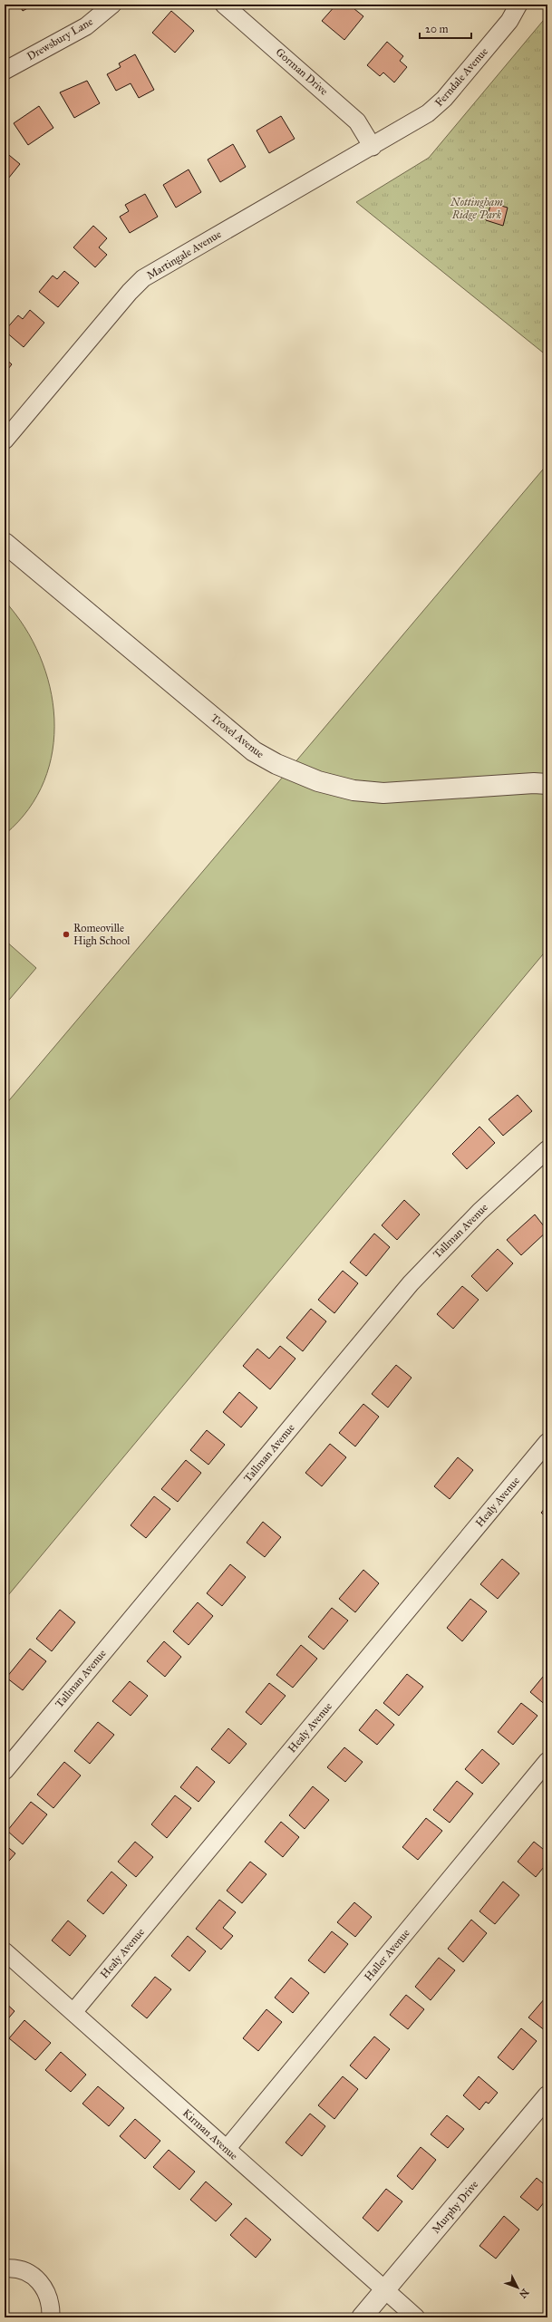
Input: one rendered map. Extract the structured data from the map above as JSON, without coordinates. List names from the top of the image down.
{
  "streets": {
    "street": [
      "Drewsbury Lane",
      "Gorman Drive",
      "Ferndale Avenue",
      "Martingale Avenue",
      "Troxel Avenue",
      "Tallman Avenue",
      "Healy Avenue",
      "Haller Avenue",
      "Kirman Avenue",
      "Murphy Drive"
    ]
  },
  "crossings": [
    ["Gorman Drive", "Ferndale Avenue"],
    ["Gorman Drive", "Martingale Avenue"],
    ["Ferndale Avenue", "Martingale Avenue"],
    ["Healy Avenue", "Kirman Avenue"],
    ["Haller Avenue", "Kirman Avenue"],
    ["Kirman Avenue", "Murphy Drive"]
  ],
  "parks": ["Nottingham Ridge Park"],
  "places": ["Romeoville High School"],
  "scale_bar": "20 m",
  "north": "bottom right"
}
